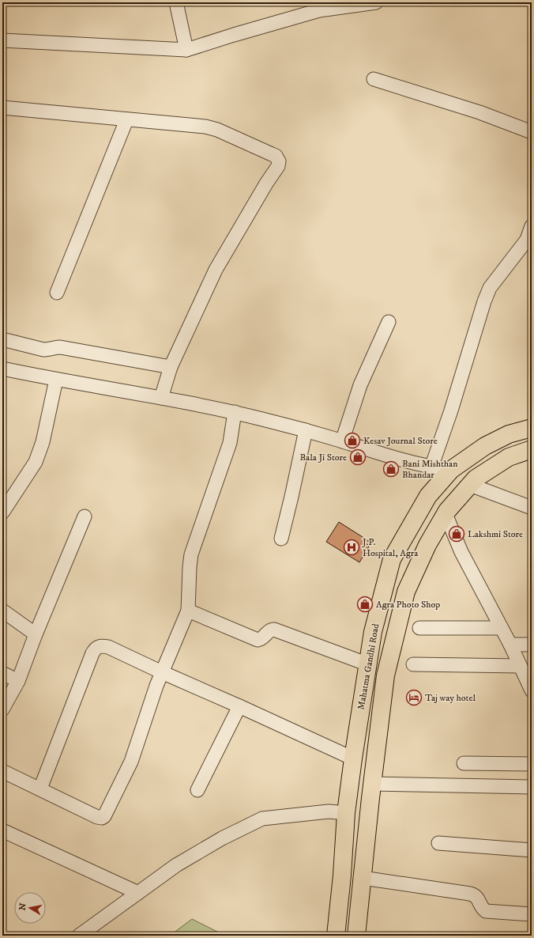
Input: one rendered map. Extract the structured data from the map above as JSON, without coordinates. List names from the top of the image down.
{
  "streets": {
    "highway": ["Mahatma Gandhi Road"]
  },
  "places": {
    "shop": [
      "Kesav Journal Store",
      "Bala Ji Store",
      "Bani Mishthan Bhandar",
      "Lakshmi Store",
      "Agra Photo Shop"
    ],
    "hospital": ["J.P. Hospital, Agra"],
    "hotel": ["Taj way hotel"]
  },
  "north": "left"
}
